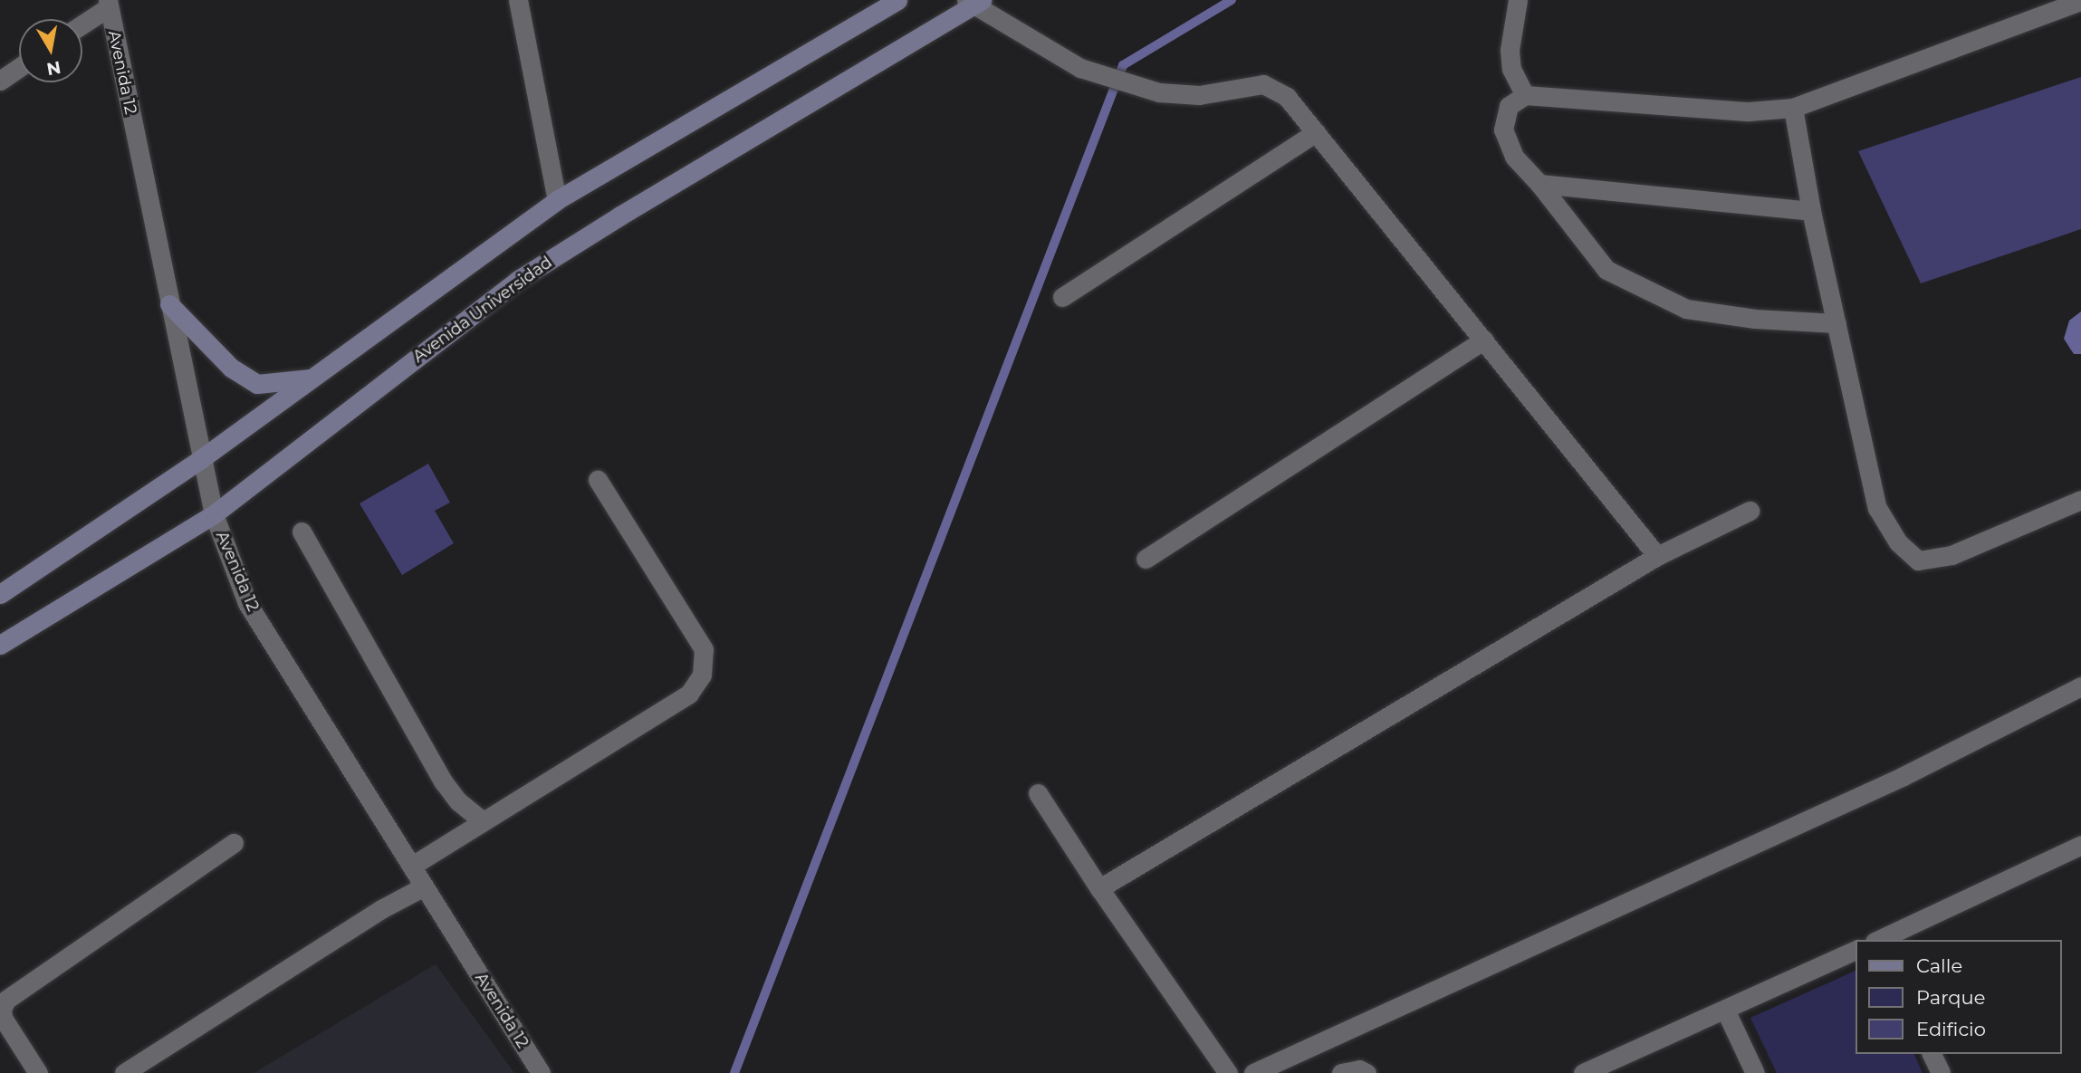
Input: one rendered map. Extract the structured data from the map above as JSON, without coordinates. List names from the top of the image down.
{
  "streets": {
    "street": ["Avenida 12", "Avenida Universidad"]
  },
  "crossings": [
    ["Avenida 12", "Avenida Universidad"]
  ],
  "legend": ["Calle", "Parque", "Edificio"],
  "north": "bottom"
}
